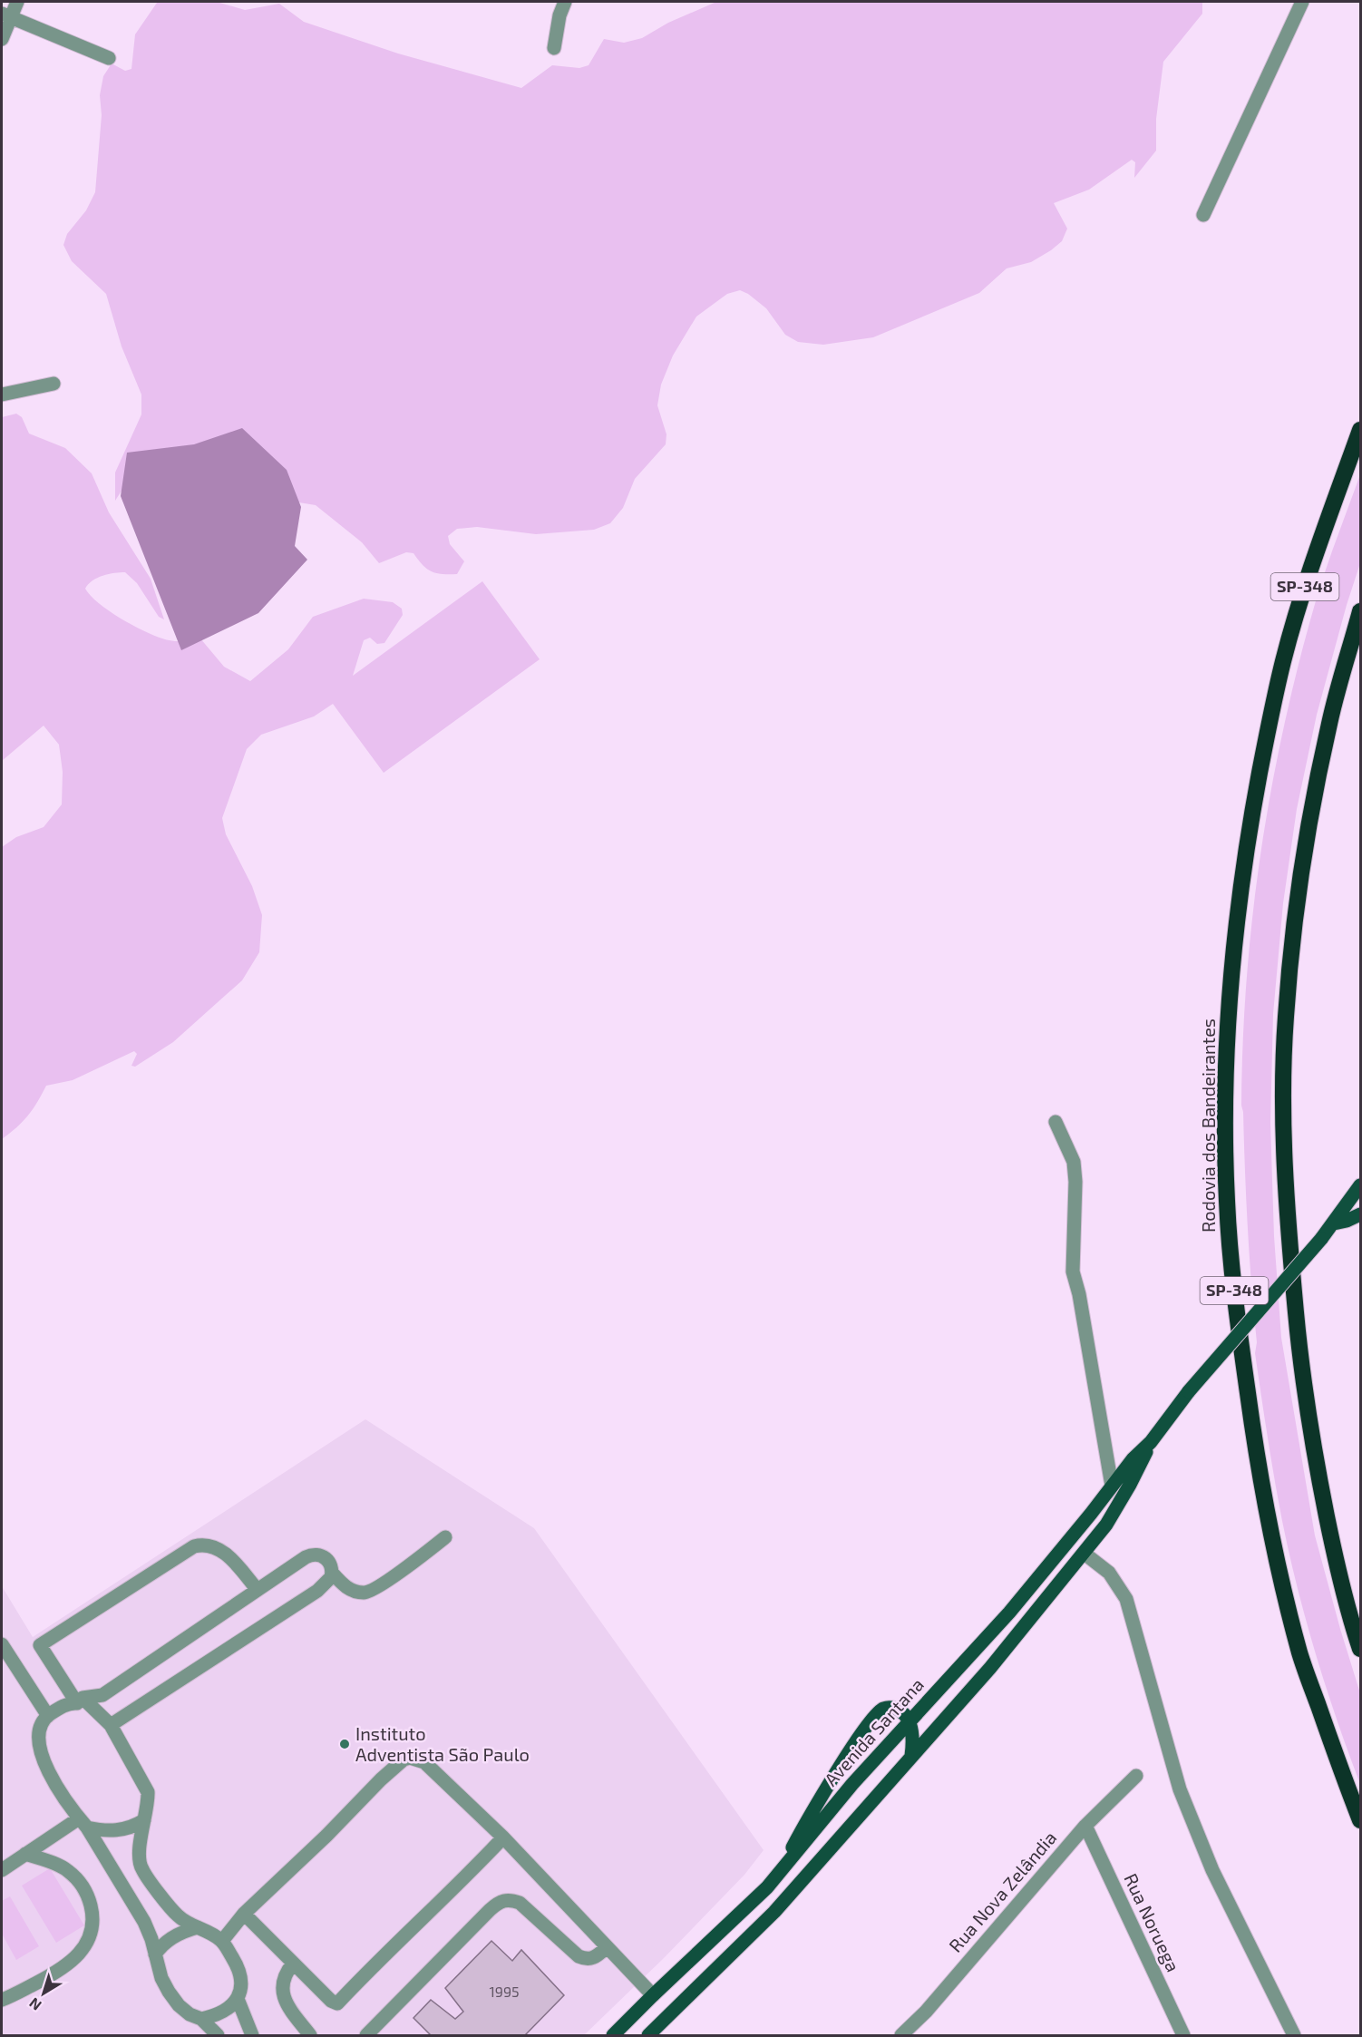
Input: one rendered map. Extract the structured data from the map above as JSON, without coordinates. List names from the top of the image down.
{
  "streets": {
    "highway": ["SP-348", "Rodovia dos Bandeirantes"],
    "main road": ["Avenida Santana"],
    "street": ["Rua Nova Zelândia", "Rua Noruega"]
  },
  "crossings": [
    ["Rua Nova Zelândia", "Rua Noruega"]
  ],
  "places": ["Instituto Adventista São Paulo"],
  "house_numbers": ["1995"],
  "north": "bottom left"
}
